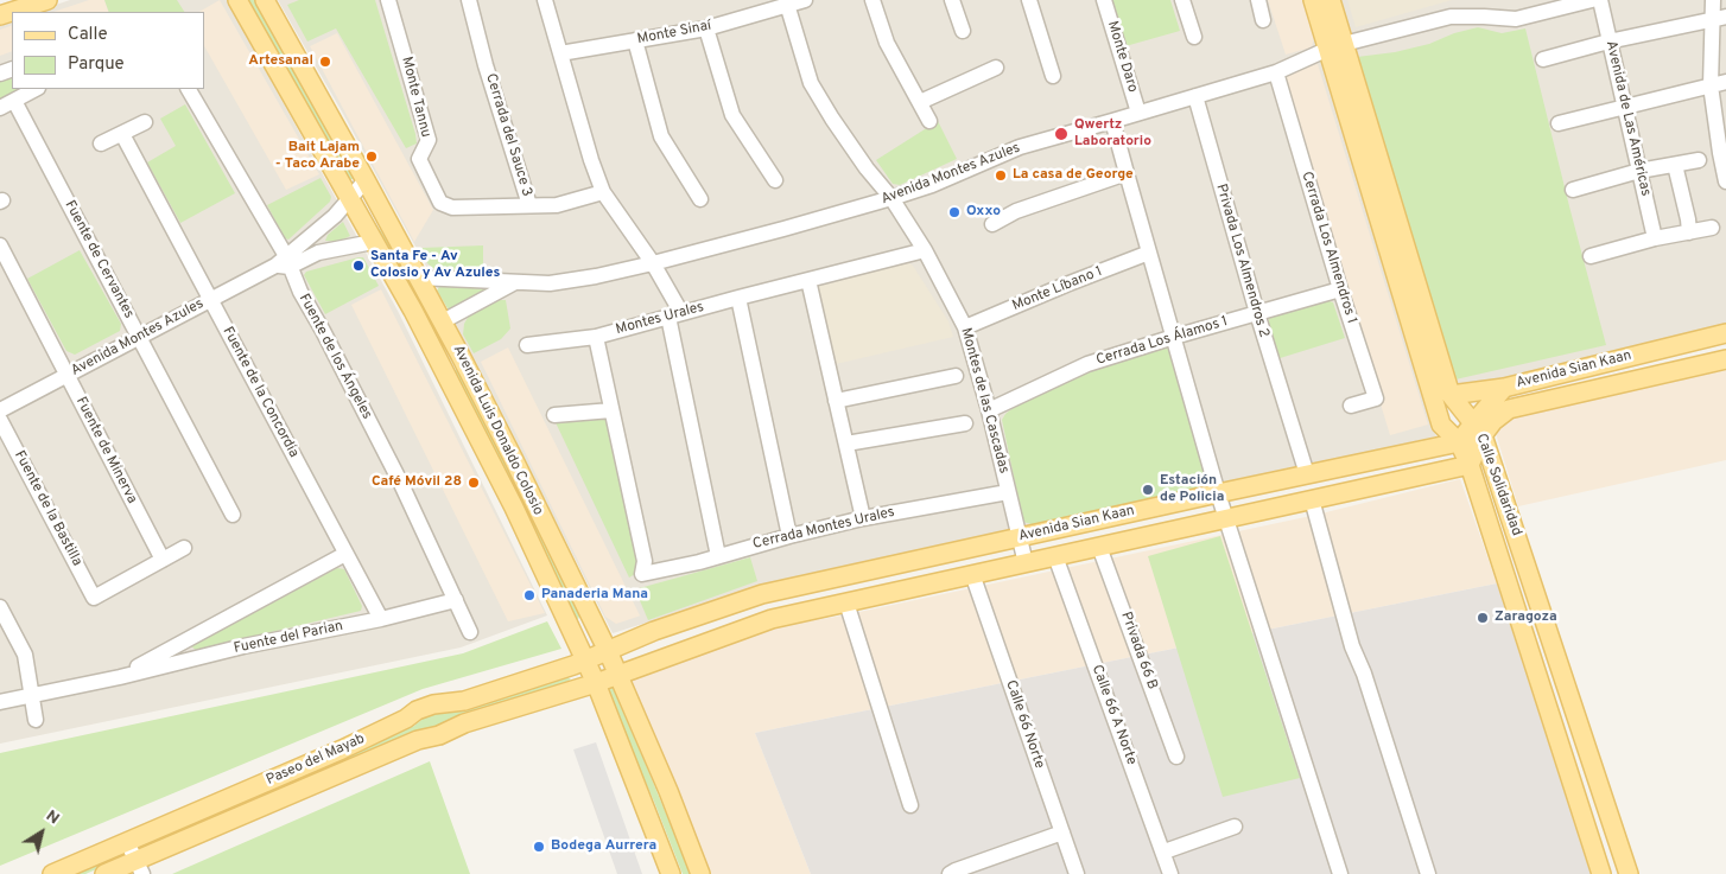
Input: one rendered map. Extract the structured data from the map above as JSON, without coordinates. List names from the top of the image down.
{
  "streets": {
    "main road": [
      "Avenida Sian Kaan",
      "Avenida Luis Donaldo Colosio",
      "Calle Solidaridad",
      "Paseo del Mayab"
    ],
    "street": [
      "Monte Sinaí",
      "Monte Daro",
      "Monte Tannu",
      "Avenida de Las Américas",
      "Cerrada del Sauce 3",
      "Avenida Montes Azules",
      "Cerrada Los Almendros 1",
      "Fuente de Cervantes",
      "Privada Los Almendros 2",
      "Monte Líbano 1",
      "Montes Urales",
      "Cerrada Los Álamos 1",
      "Fuente de los Ángeles",
      "Fuente de la Concordia",
      "Montes de las Cascadas",
      "Fuente de Minerva",
      "Fuente de la Bastilla",
      "Cerrada Montes Urales",
      "Fuente del Parian",
      "Privada 66 B",
      "Calle 66 A Norte",
      "Calle 66 Norte"
    ]
  },
  "crossings": [
    ["Monte Sinaí", "Montes de las Cascadas"],
    ["Monte Daro", "Avenida Montes Azules"],
    ["Monte Tannu", "Cerrada del Sauce 3"],
    ["Avenida Montes Azules", "Cerrada Los Almendros 1"],
    ["Avenida Montes Azules", "Fuente de Cervantes"],
    ["Avenida Montes Azules", "Privada Los Almendros 2"],
    ["Avenida Montes Azules", "Fuente de los Ángeles"],
    ["Avenida Montes Azules", "Fuente de la Concordia"],
    ["Avenida Montes Azules", "Montes de las Cascadas"],
    ["Avenida Montes Azules", "Avenida Luis Donaldo Colosio"],
    ["Avenida Montes Azules", "Fuente de Minerva"],
    ["Avenida Montes Azules", "Calle Solidaridad"],
    ["Cerrada Los Almendros 1", "Cerrada Los Álamos 1"],
    ["Privada Los Almendros 2", "Cerrada Los Álamos 1"],
    ["Privada Los Almendros 2", "Avenida Sian Kaan"],
    ["Monte Líbano 1", "Montes de las Cascadas"],
    ["Montes Urales", "Montes de las Cascadas"],
    ["Montes Urales", "Cerrada Montes Urales"],
    ["Cerrada Los Álamos 1", "Montes de las Cascadas"],
    ["Fuente de los Ángeles", "Fuente del Parian"],
    ["Avenida Sian Kaan", "Montes de las Cascadas"],
    ["Avenida Sian Kaan", "Avenida Luis Donaldo Colosio"],
    ["Avenida Sian Kaan", "Calle Solidaridad"],
    ["Avenida Sian Kaan", "Privada 66 B"],
    ["Avenida Sian Kaan", "Calle 66 A Norte"],
    ["Avenida Sian Kaan", "Calle 66 Norte"],
    ["Avenida Sian Kaan", "Paseo del Mayab"],
    ["Fuente de la Concordia", "Fuente del Parian"],
    ["Montes de las Cascadas", "Cerrada Montes Urales"],
    ["Avenida Luis Donaldo Colosio", "Paseo del Mayab"],
    ["Fuente de Minerva", "Fuente de la Bastilla"]
  ],
  "places": [
    "Artesanal",
    "Qwertz Laboratorio",
    "Bait Lajam - Taco Arabe",
    "La casa de George",
    "Oxxo",
    "Santa Fe - Av Colosio y Av Azules",
    "Café Móvil 28",
    "Estación de Policia",
    "Panaderia Mana",
    "Zaragoza",
    "Bodega Aurrera"
  ],
  "legend": ["Calle", "Parque"],
  "north": "top right"
}
